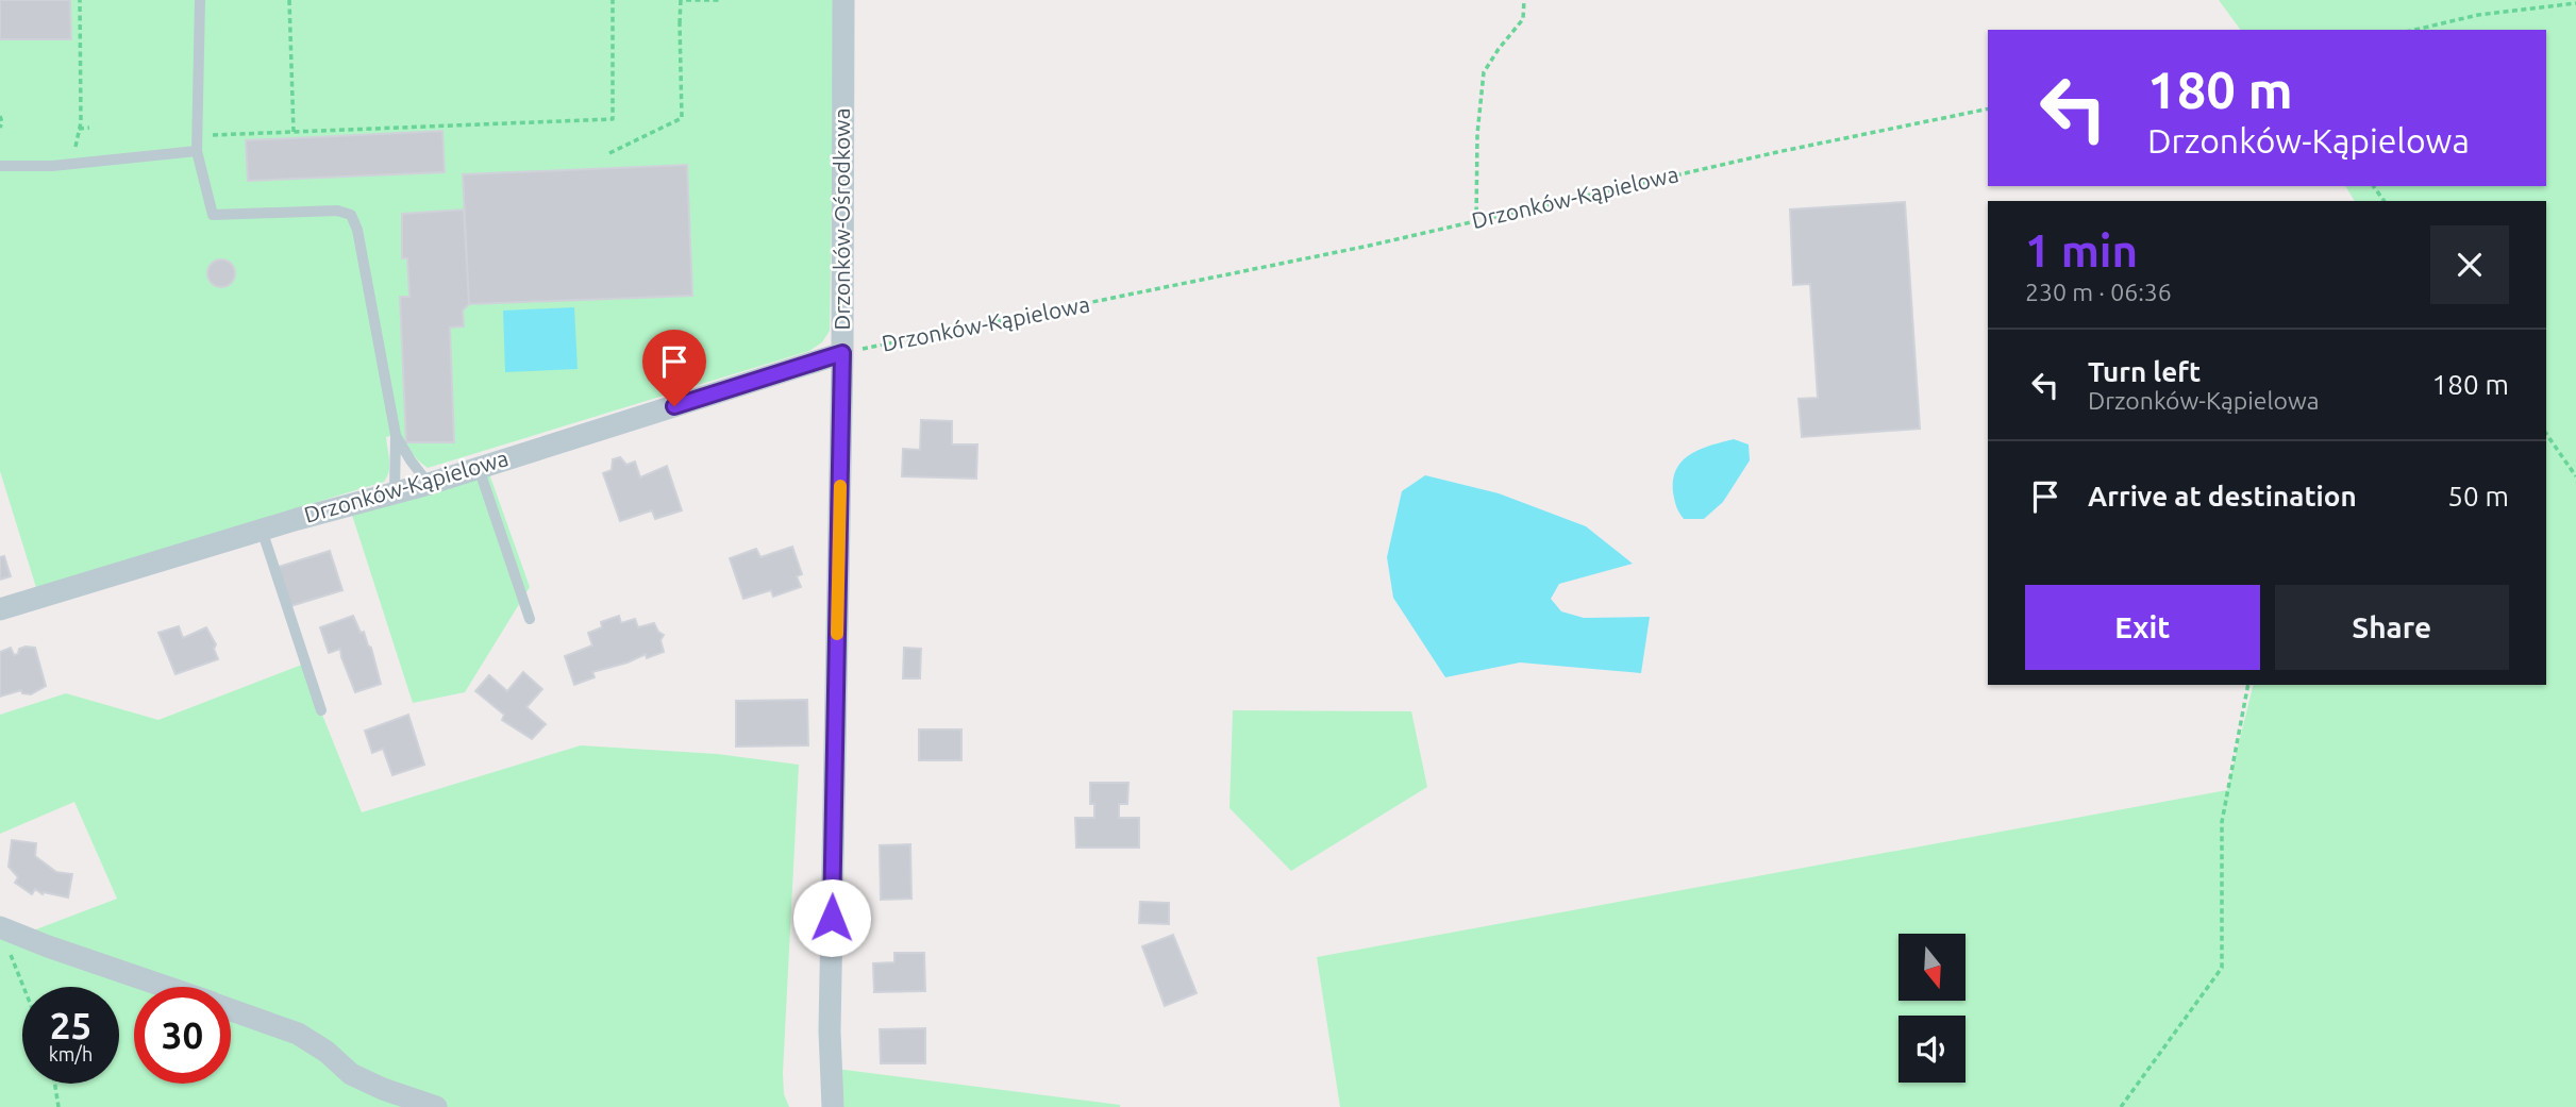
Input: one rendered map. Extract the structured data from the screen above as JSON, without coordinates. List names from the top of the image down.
{
  "streets": {
    "street": ["Drzonków-Kąpielowa", "Drzonków-Ośrodkowa"]
  },
  "crossings": [
    ["Drzonków-Kąpielowa", "Drzonków-Ośrodkowa"]
  ],
  "north": "bottom",
  "page": {
    "turn": ["180 m", "Drzonków-Kąpielowa"],
    "heading": ["1 min", "230 m · 06:36"],
    "list": [
      {
        "name": "Turn left",
        "note": "Drzonków-Kąpielowa",
        "value": "180 m"
      },
      {
        "name": "Arrive at destination",
        "value": "50 m"
      }
    ],
    "buttons": ["Exit", "Share"],
    "speed": "25 km/h",
    "limit": "30"
  }
}
